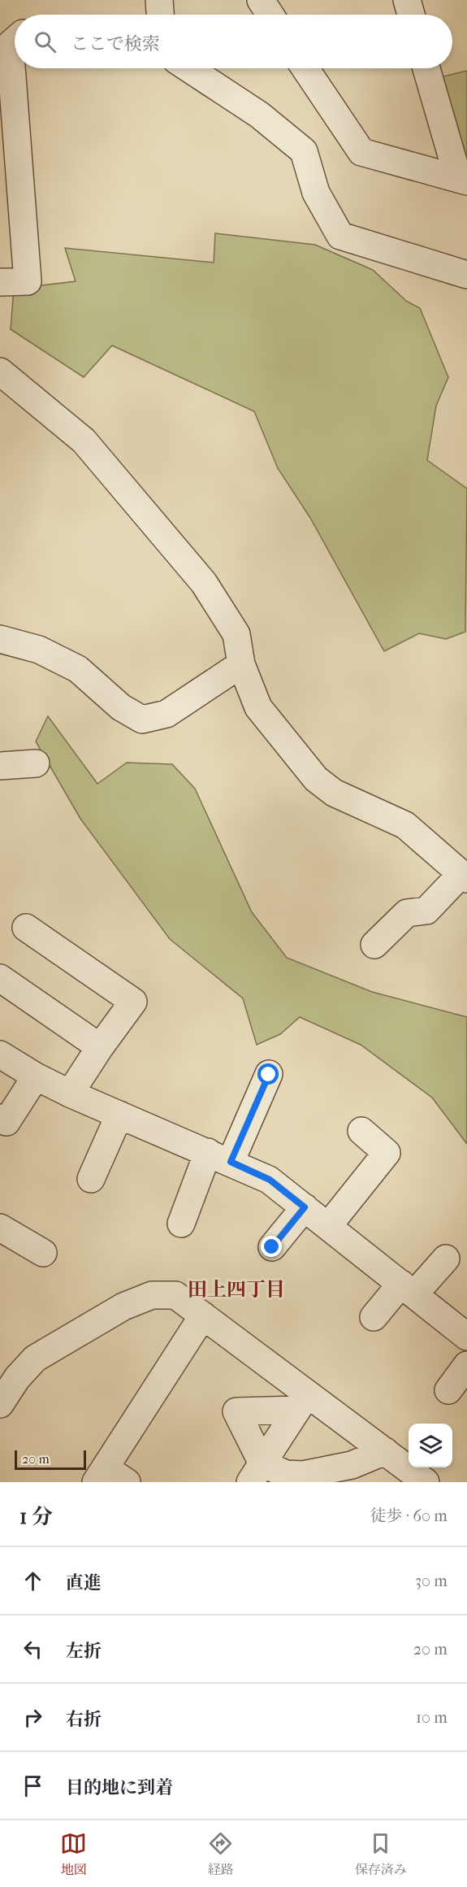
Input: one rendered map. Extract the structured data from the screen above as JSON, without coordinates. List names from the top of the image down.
{
  "districts": ["田上四丁目"],
  "scale_bar": "20 m",
  "page": {
    "search": "ここで検索",
    "scale": "20 m",
    "heading": ["1 分", "徒歩 · 60 m"],
    "list": [
      ["直進", "30 m"],
      ["左折", "20 m"],
      ["右折", "10 m"],
      "目的地に到着"
    ],
    "nav": ["地図", "経路", "保存済み"]
  }
}
